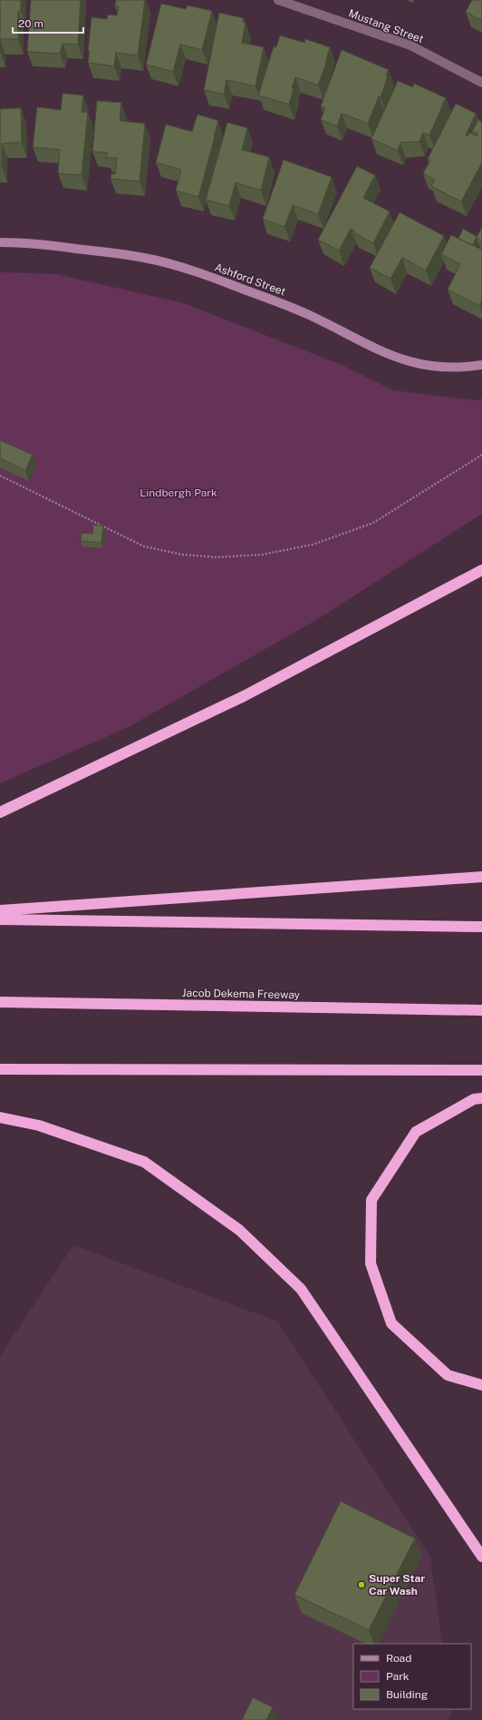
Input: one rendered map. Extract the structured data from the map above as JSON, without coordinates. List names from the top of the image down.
{
  "streets": {
    "highway": ["Jacob Dekema Freeway"],
    "street": ["Mustang Street", "Ashford Street"]
  },
  "parks": ["Lindbergh Park"],
  "places": ["Super Star Car Wash"],
  "legend": ["Road", "Park", "Building"],
  "scale_bar": "20 m"
}
